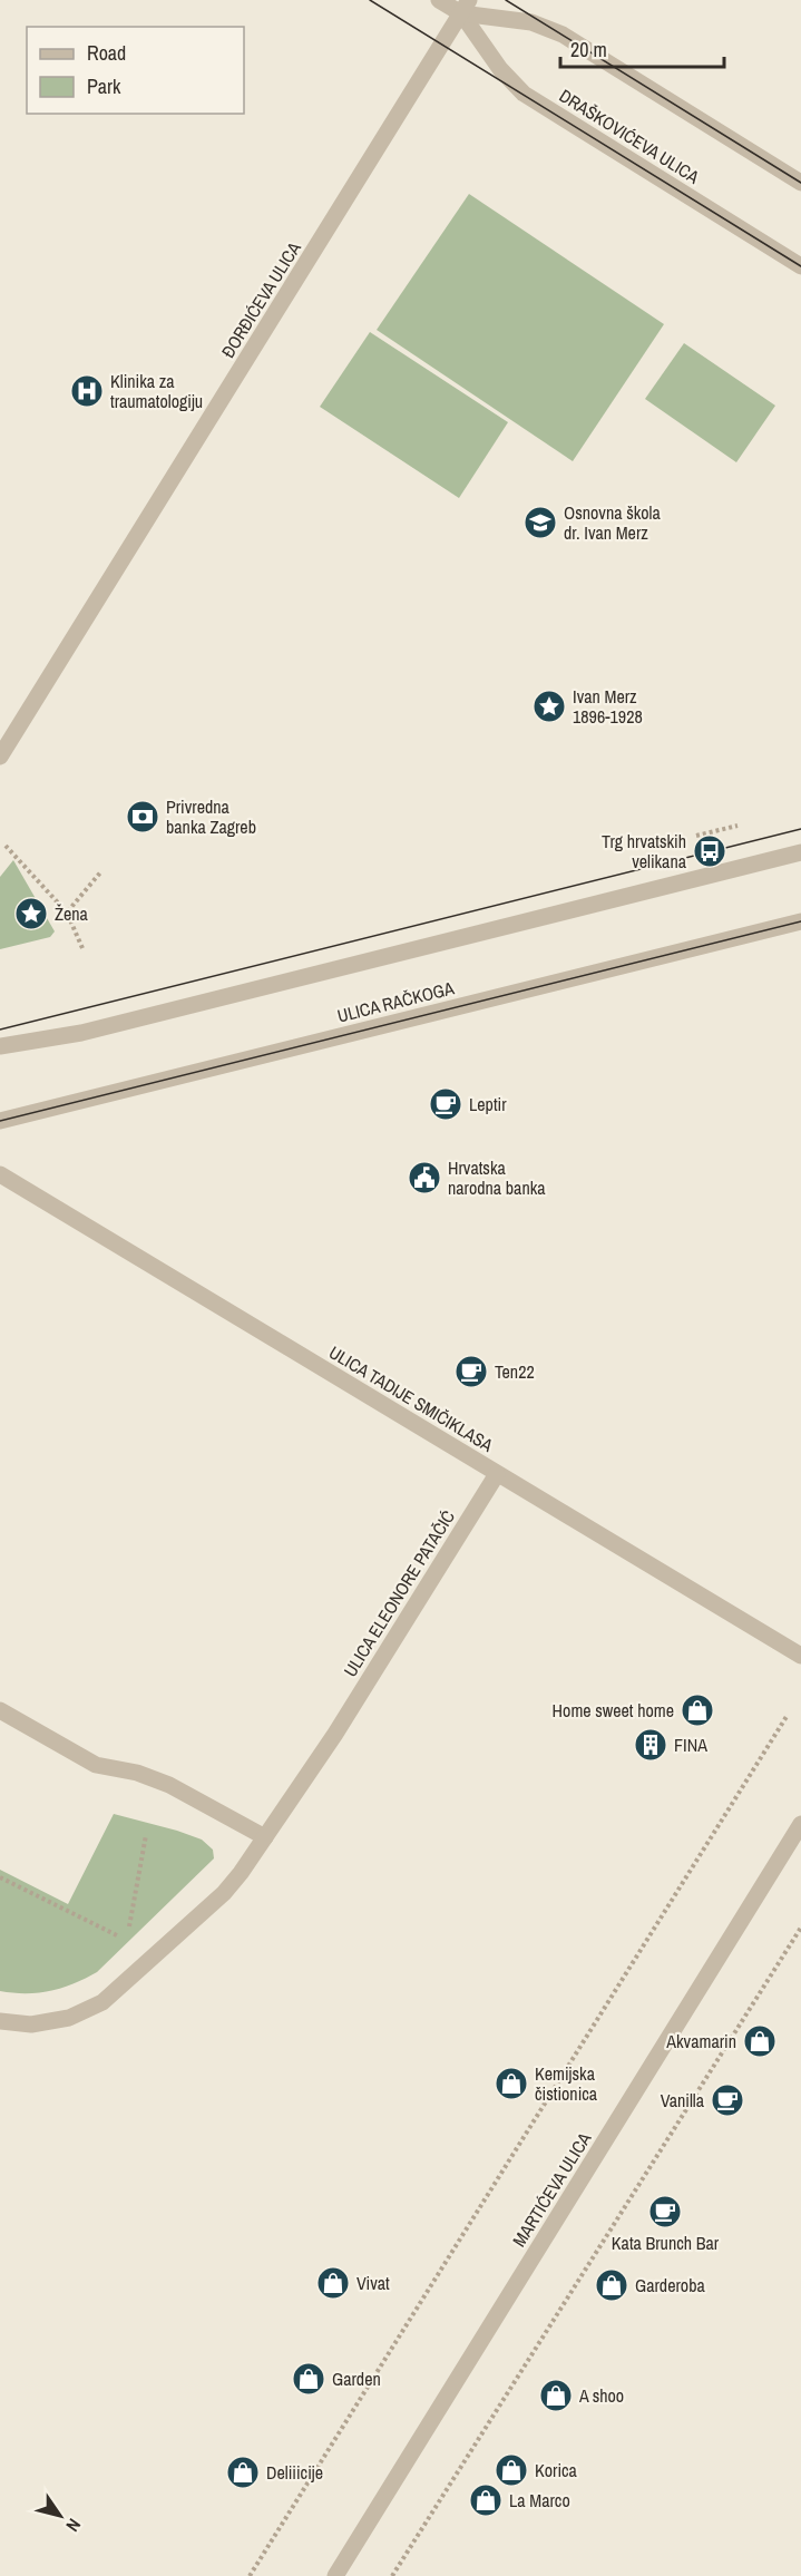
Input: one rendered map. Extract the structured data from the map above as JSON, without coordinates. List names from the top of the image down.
{
  "streets": {
    "street": [
      "DRAŠKOVIĆEVA ULICA",
      "ĐORĐIĆEVA ULICA",
      "ULICA RAČKOGA",
      "ULICA TADIJE SMIČIKLASA",
      "ULICA ELEONORE PATAČIĆ",
      "MARTIĆEVA ULICA"
    ]
  },
  "crossings": [
    ["DRAŠKOVIĆEVA ULICA", "ĐORĐIĆEVA ULICA"],
    ["ULICA TADIJE SMIČIKLASA", "ULICA ELEONORE PATAČIĆ"]
  ],
  "places": {
    "hospital": ["Klinika za traumatologiju"],
    "school or university": ["Osnovna škola dr. Ivan Merz"],
    "place": ["Ivan Merz 1896-1928", "Žena"],
    "bank": ["Privredna banka Zagreb"],
    "bus stop": ["Trg hrvatskih velikana"],
    "cafe": [
      "Leptir",
      "Ten22",
      "Vanilla",
      "Kata Brunch Bar"
    ],
    "public building": ["Hrvatska narodna banka"],
    "shop": [
      "Home sweet home",
      "Akvamarin",
      "Kemijska čistionica",
      "Vivat",
      "Garderoba",
      "Garden",
      "A shoo",
      "Korica",
      "Deliiicije",
      "La Marco"
    ],
    "building": ["FINA"]
  },
  "legend": ["Road", "Park"],
  "scale_bar": "20 m",
  "north": "bottom right"
}
